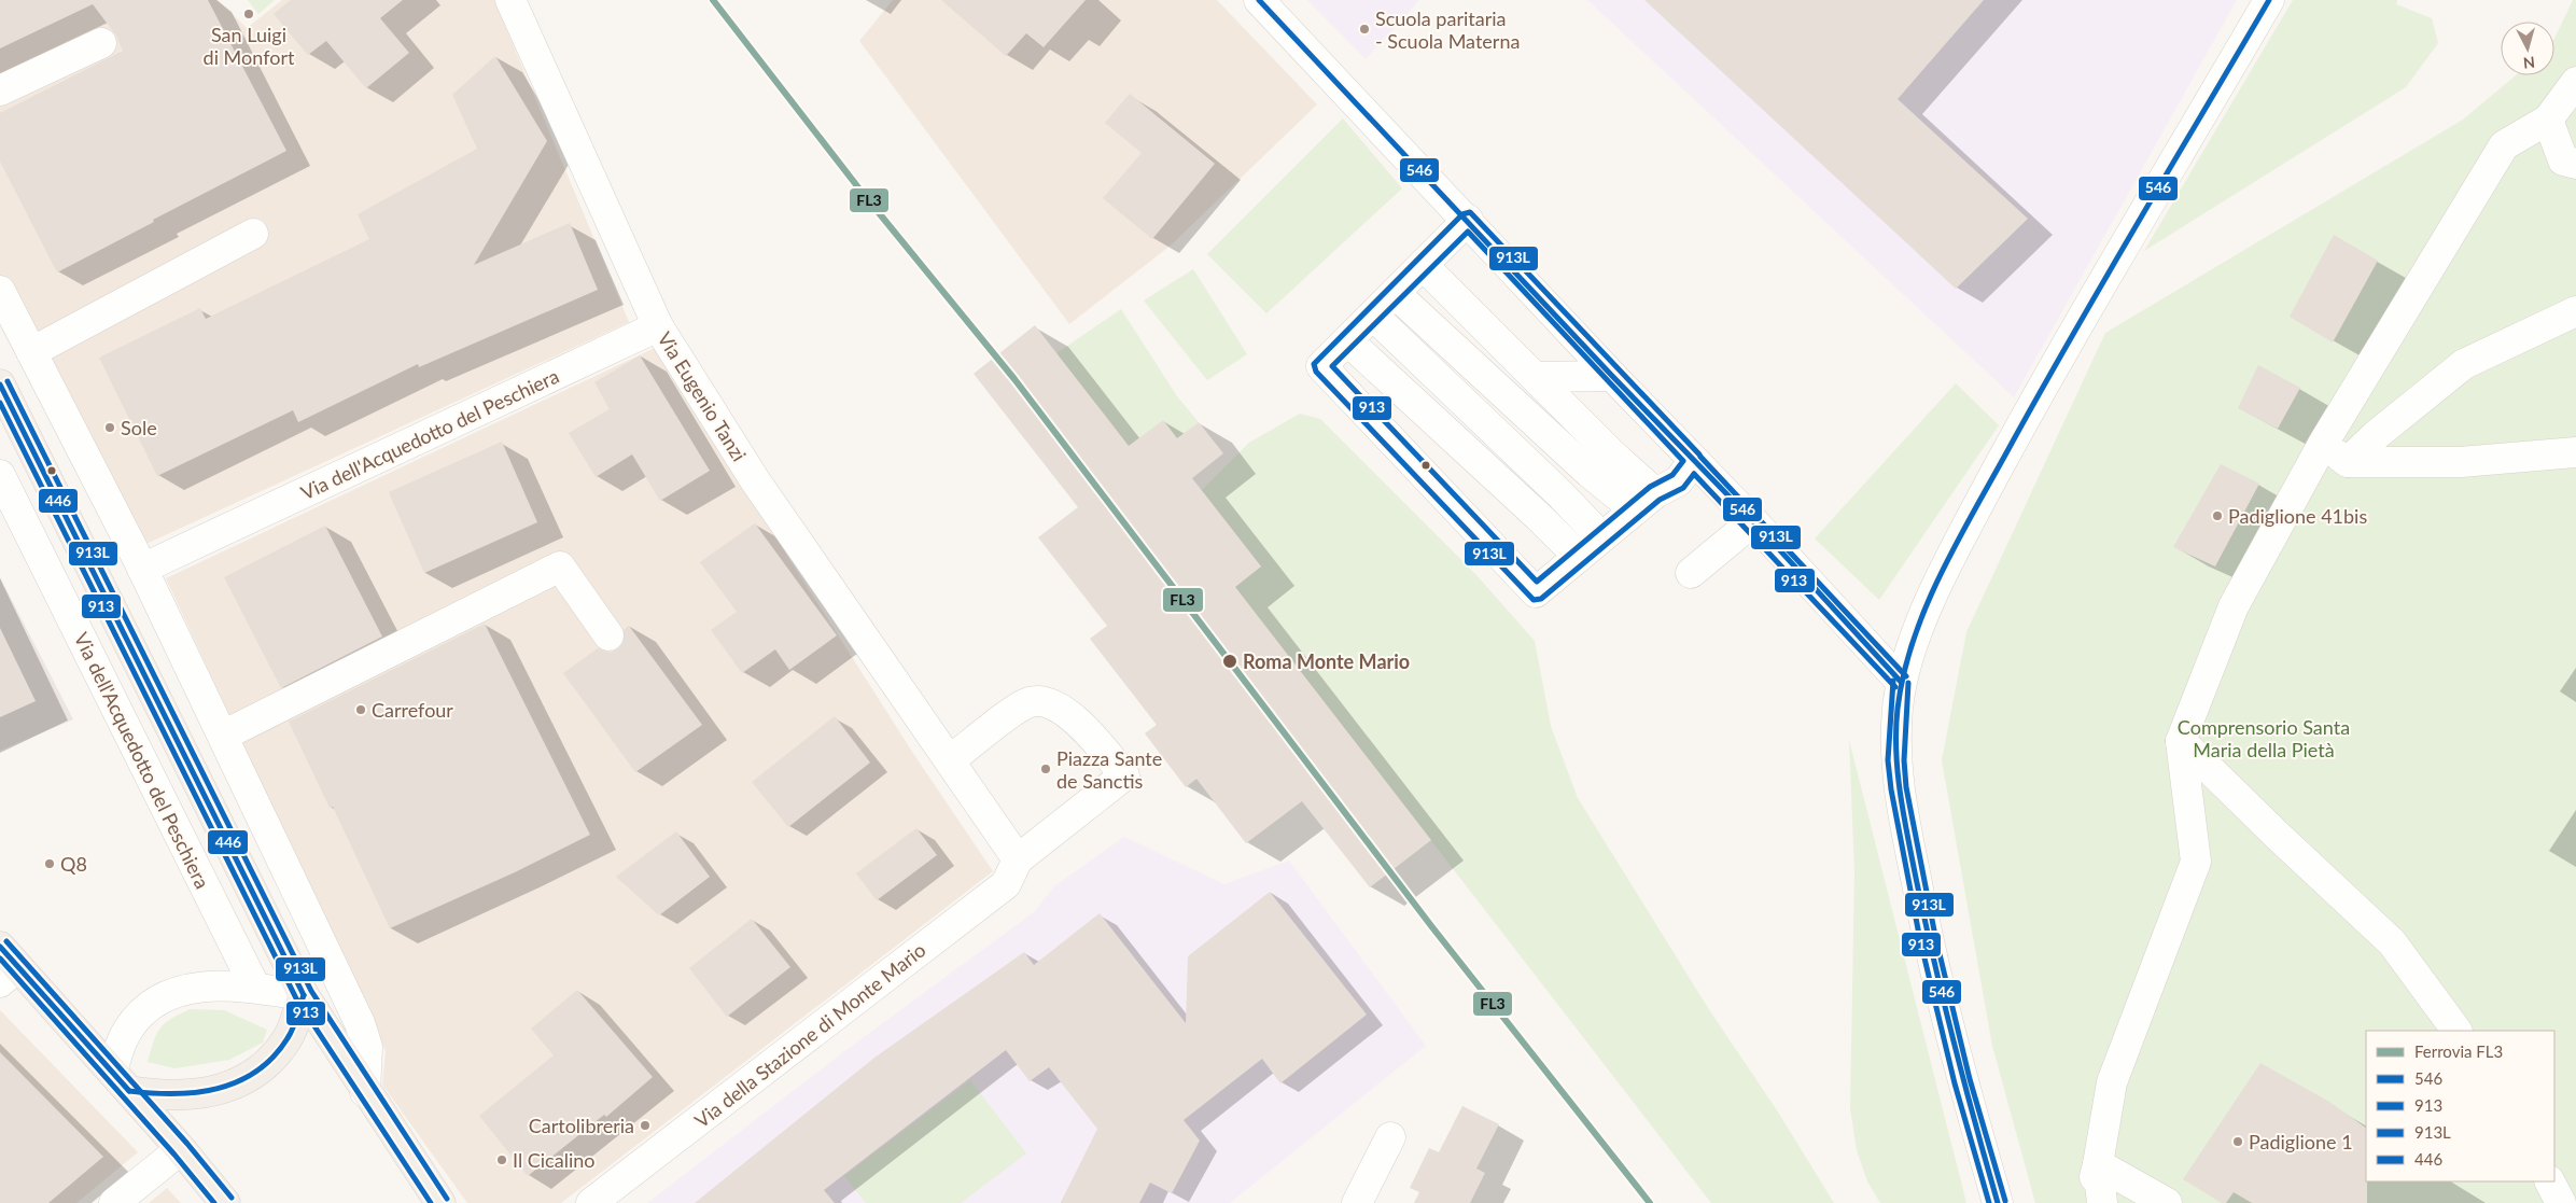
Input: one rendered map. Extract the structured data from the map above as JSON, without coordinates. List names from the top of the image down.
{
  "streets": {
    "main road": ["Via dell'Acquedotto del Peschiera"],
    "street": ["Via Eugenio Tanzi", "Via della Stazione di Monte Mario"]
  },
  "crossings": [
    ["Via Eugenio Tanzi", "Via dell'Acquedotto del Peschiera"]
  ],
  "parks": ["Comprensorio Santa Maria della Pietà"],
  "places": [
    "San Luigi di Monfort",
    "Scuola paritaria - Scuola Materna",
    "Sole",
    "Padiglione 41bis",
    "Roma Monte Mario",
    "Carrefour",
    "Piazza Sante de Sanctis",
    "Q8",
    "Cartolibreria",
    "Padiglione 1",
    "Il Cicalino"
  ],
  "lines": [
    "rail line FL3",
    "transit line 546",
    "transit line 913L",
    "transit line 913",
    "transit line 446"
  ],
  "legend": [
    "Ferrovia FL3",
    "546",
    "913",
    "913L",
    "446"
  ],
  "north": "bottom"
}
